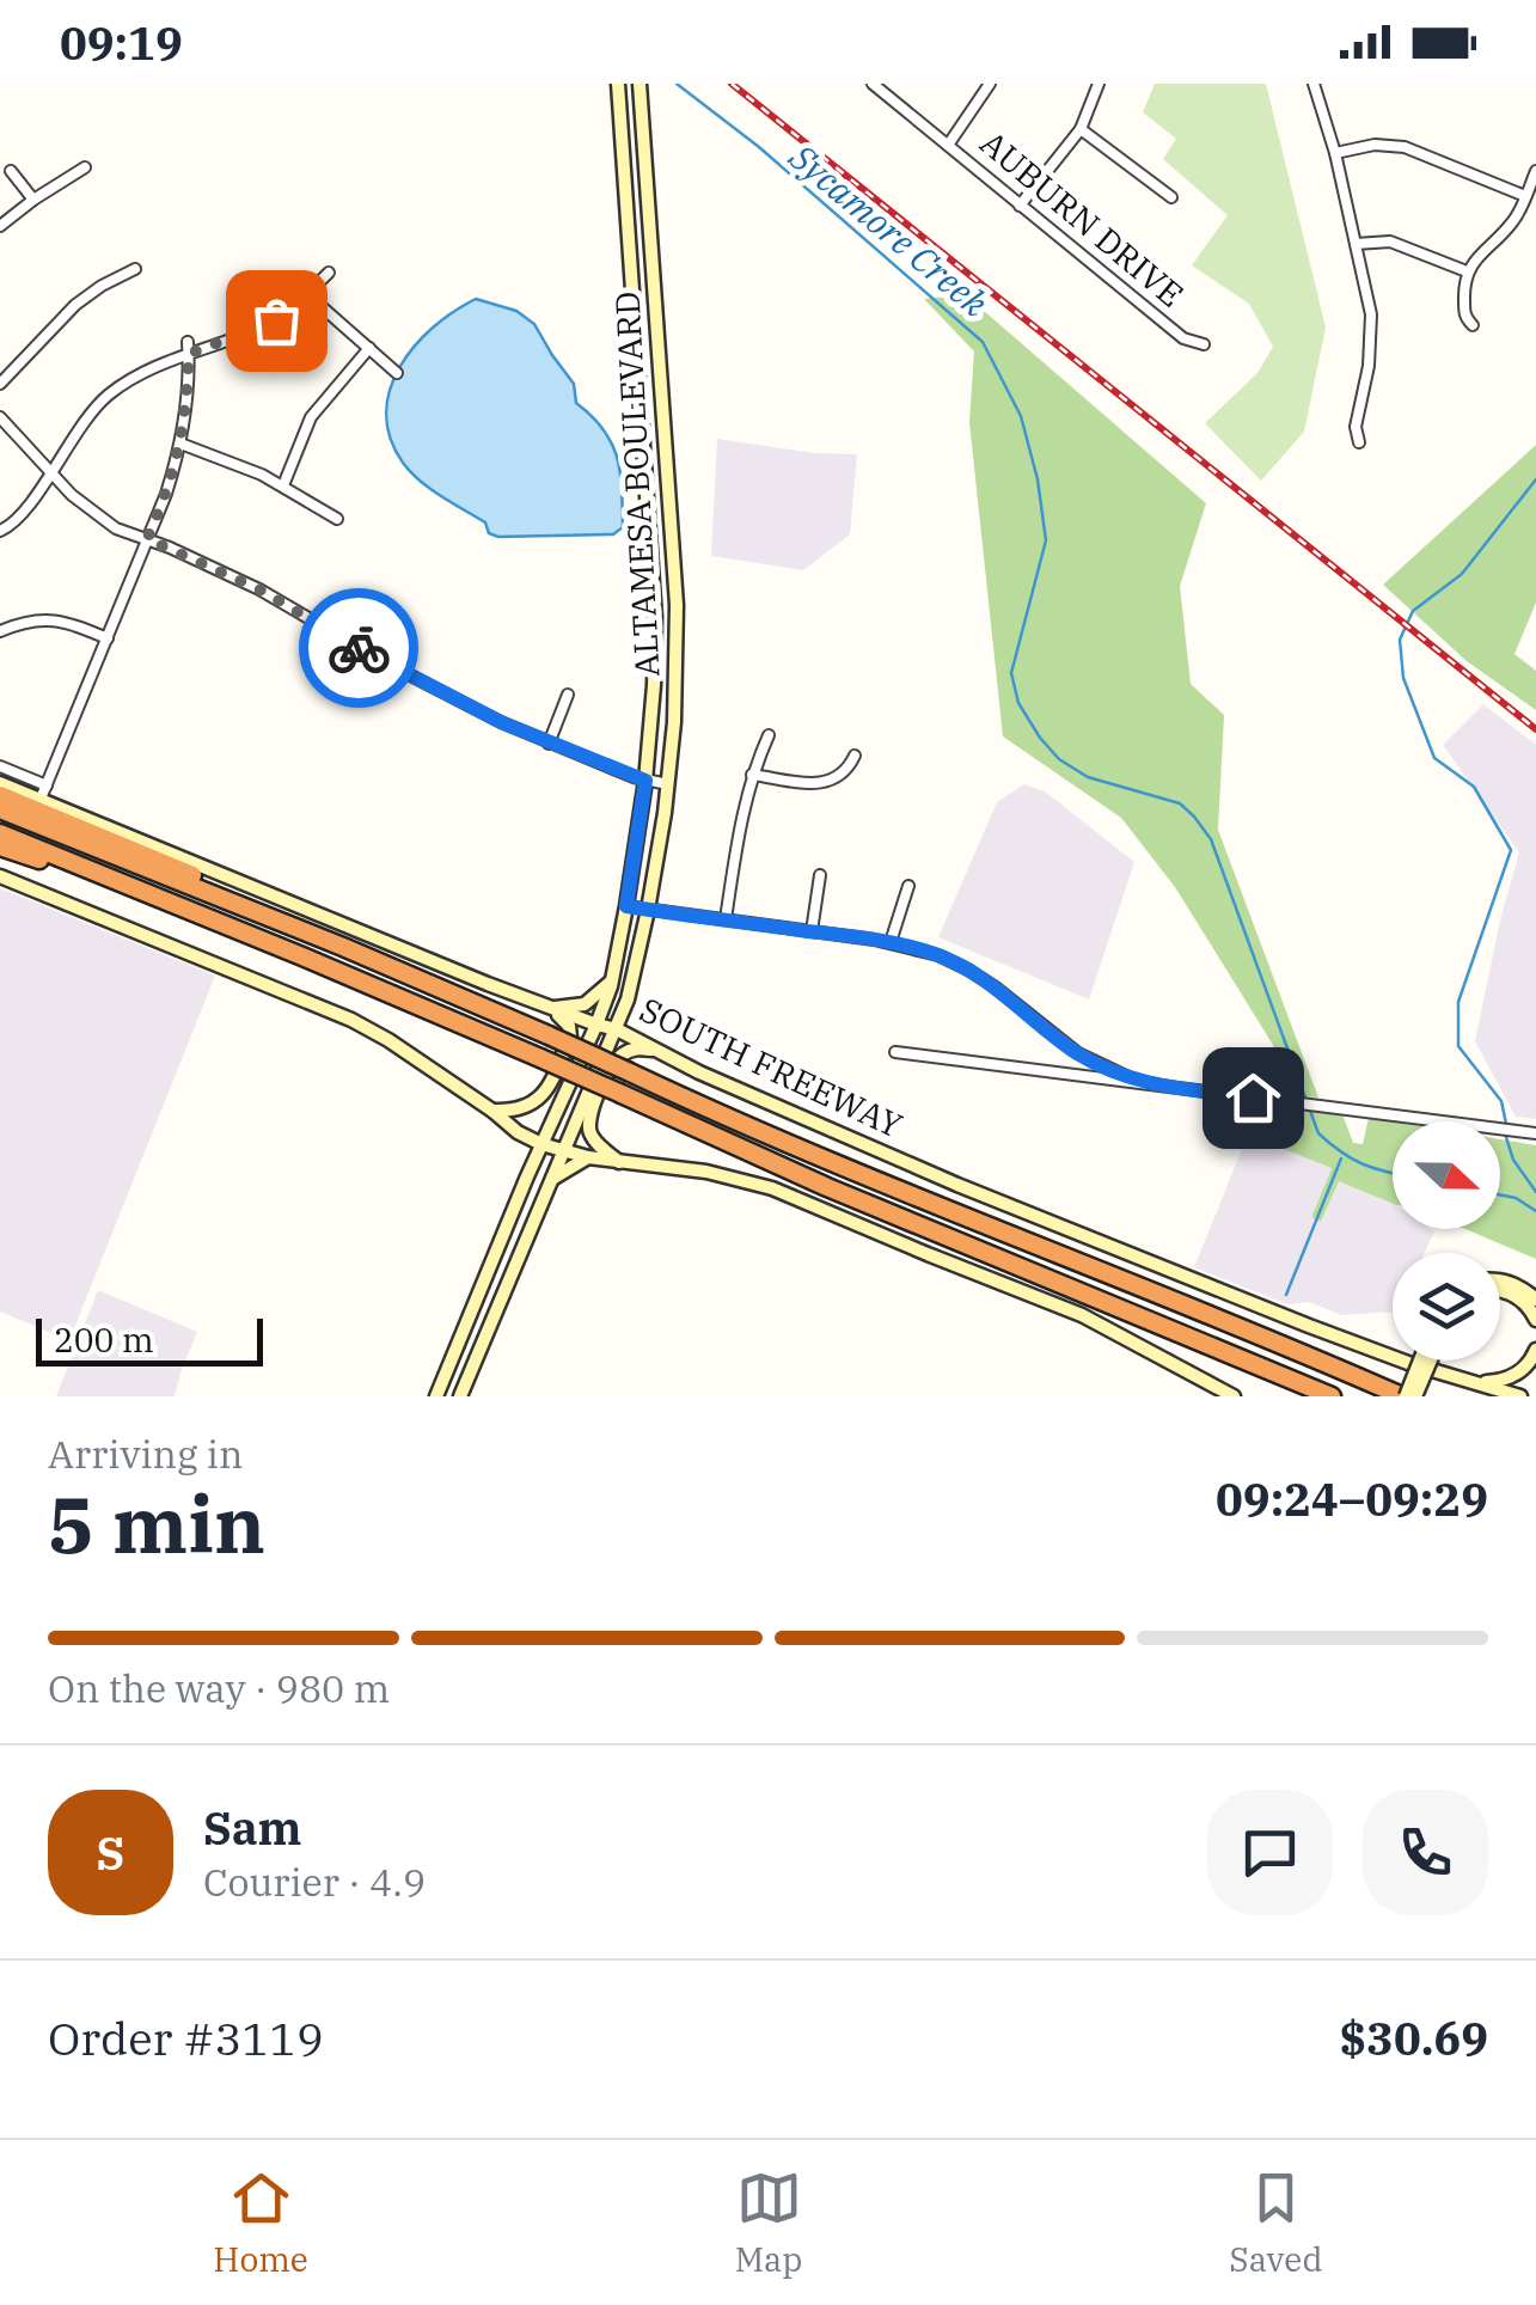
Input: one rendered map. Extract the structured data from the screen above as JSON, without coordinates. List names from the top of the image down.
{
  "streets": {
    "highway": ["SOUTH FREEWAY"],
    "main road": ["ALTAMESA BOULEVARD"],
    "street": ["AUBURN DRIVE"]
  },
  "crossings": [
    ["ALTAMESA BOULEVARD", "SOUTH FREEWAY"]
  ],
  "water": ["Sycamore Creek"],
  "scale_bar": "200 m",
  "north": "right",
  "page": {
    "status": "09:19",
    "scale": "200 m",
    "heading": ["5 min", "Arriving in", "09:24–09:29"],
    "panel": [
      "Sam",
      "Courier · 4.9",
      "Order #3119",
      "$30.69"
    ],
    "bar": "On the way · 980 m",
    "round": "S",
    "tabs": ["Home", "Map", "Saved"]
  }
}
